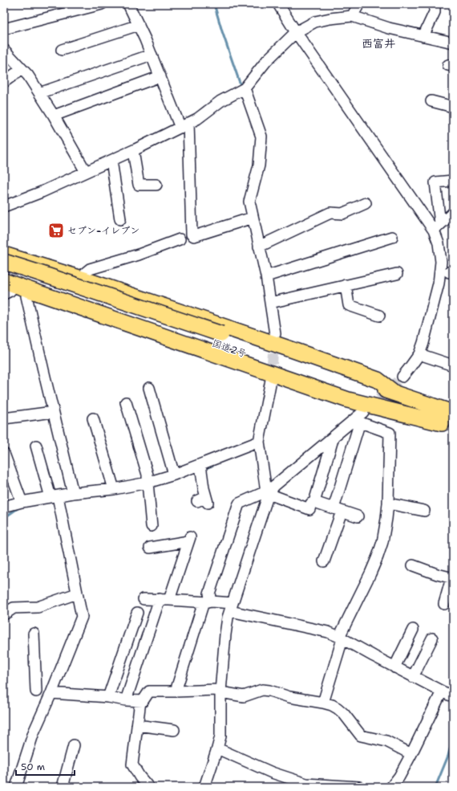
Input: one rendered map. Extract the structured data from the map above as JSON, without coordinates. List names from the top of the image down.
{
  "streets": {
    "highway": ["国道2号"]
  },
  "districts": ["西富井"],
  "places": {
    "supermarket": ["セブン-イレブン"]
  },
  "scale_bar": "50 m"
}
